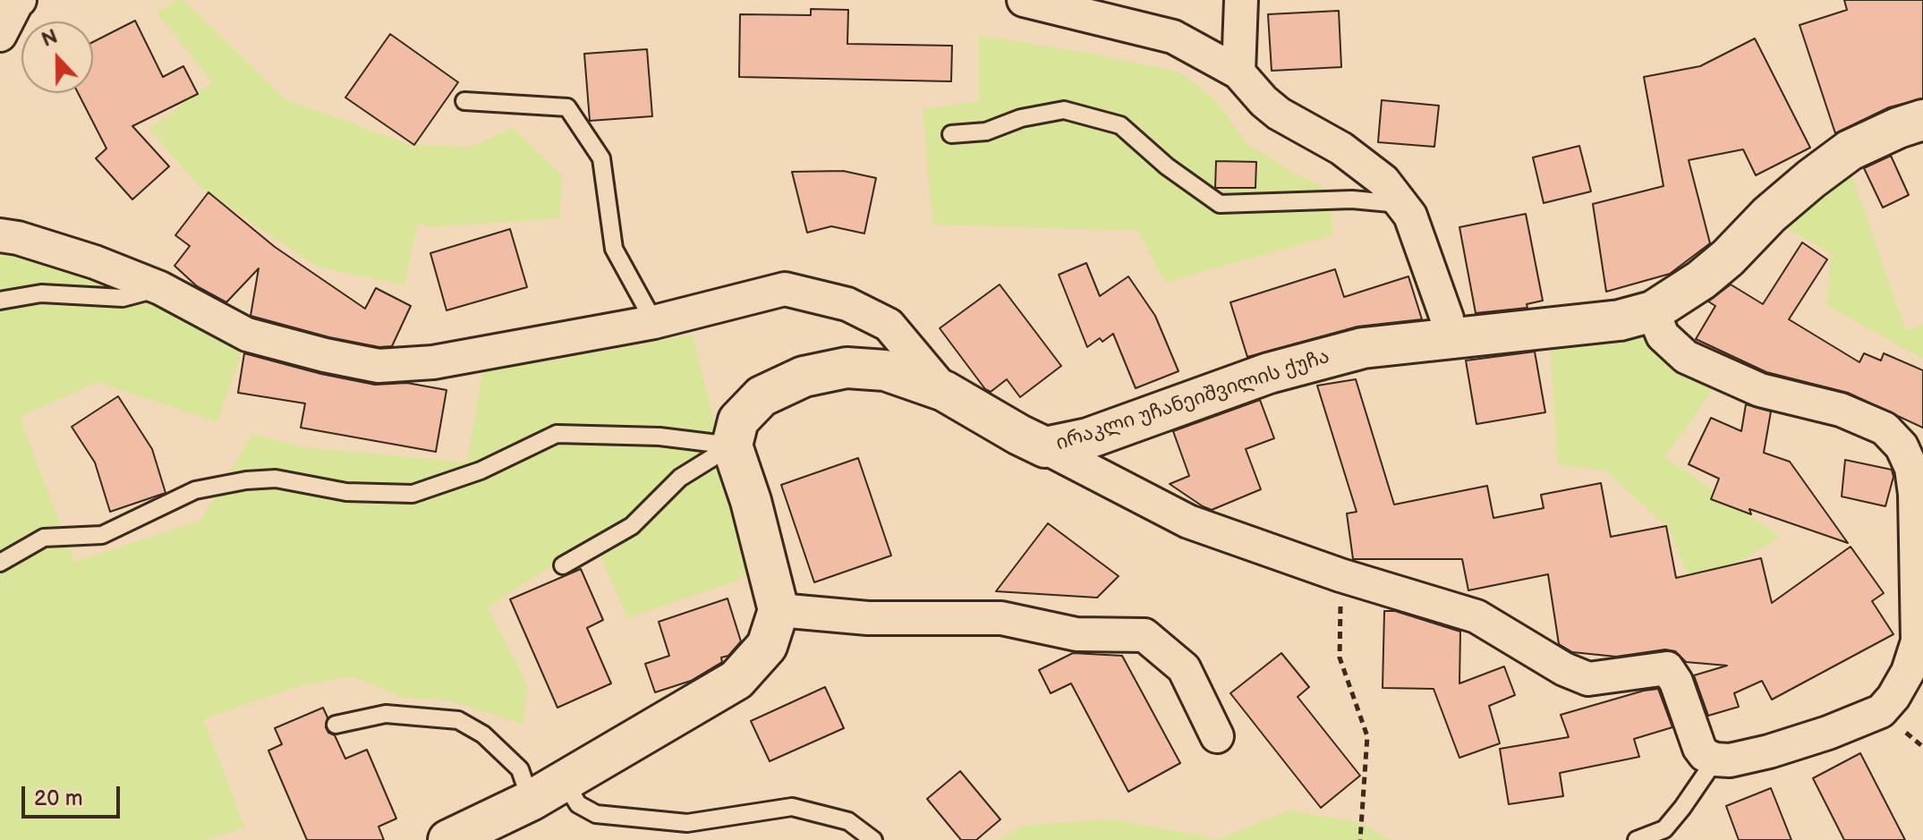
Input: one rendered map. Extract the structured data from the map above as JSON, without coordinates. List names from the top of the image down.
{
  "streets": {
    "street": ["ირაკლი უჩანეიშვილის ქუჩა"]
  },
  "scale_bar": "20 m",
  "north": "top"
}
